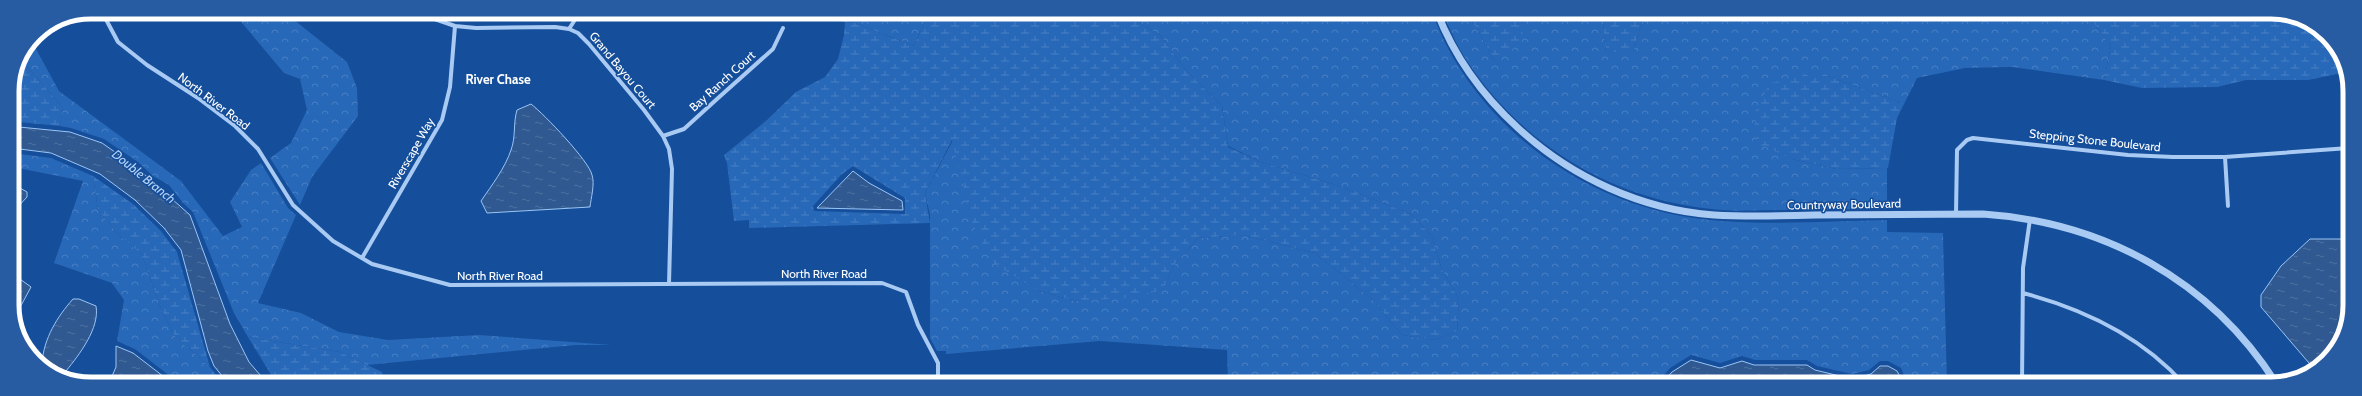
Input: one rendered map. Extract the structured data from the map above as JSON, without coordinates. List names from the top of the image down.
{
  "streets": {
    "street": [
      "Grand Bayou Court",
      "Bay Ranch Court",
      "North River Road",
      "Stepping Stone Boulevard",
      "Riverscape Way",
      "Countryway Boulevard"
    ]
  },
  "crossings": [
    ["Grand Bayou Court", "Bay Ranch Court"],
    ["Grand Bayou Court", "North River Road"],
    ["Grand Bayou Court", "Riverscape Way"],
    ["North River Road", "Riverscape Way"],
    ["Stepping Stone Boulevard", "Countryway Boulevard"]
  ],
  "districts": ["River Chase"],
  "water": ["Double Branch"]
}
